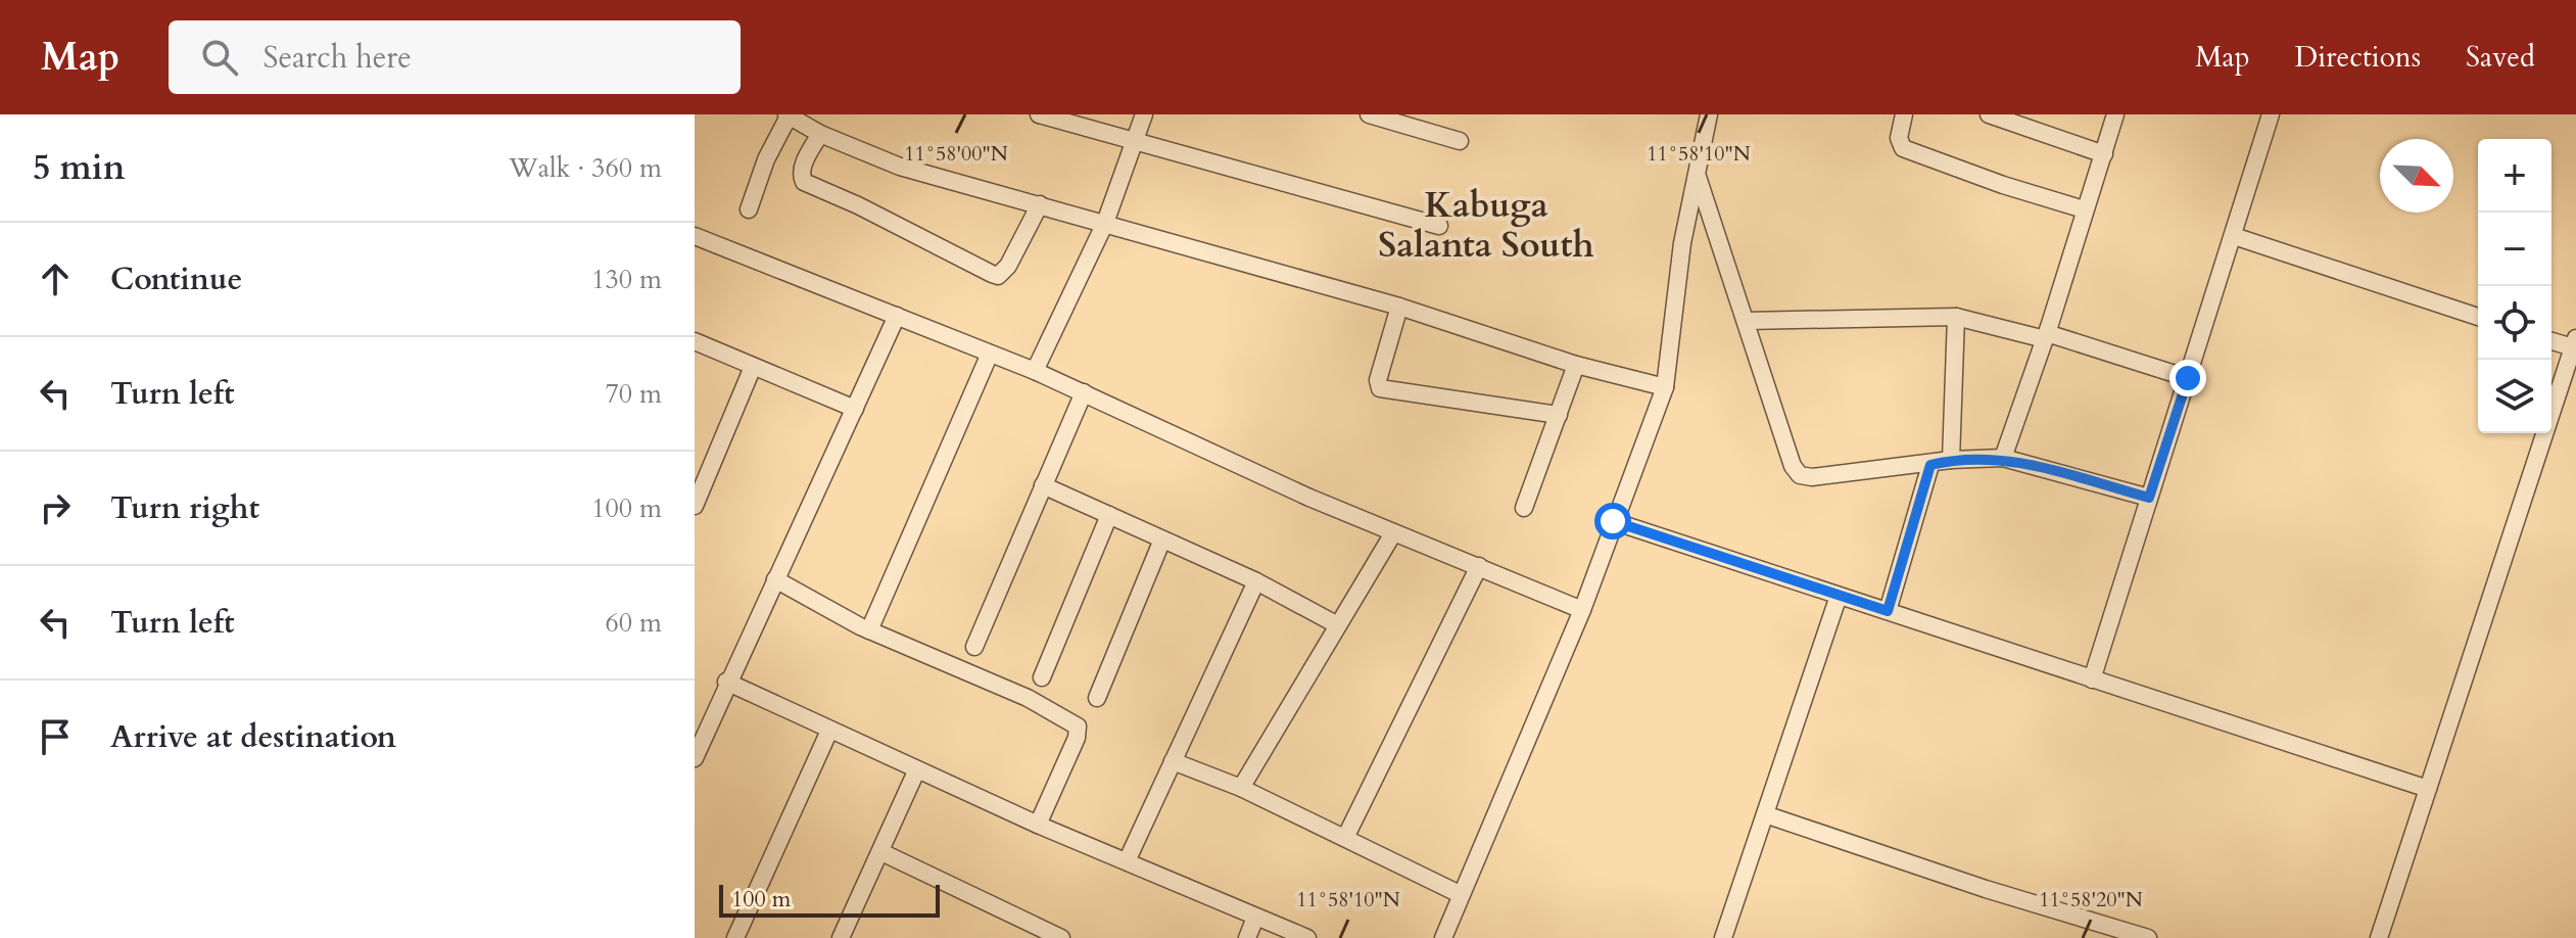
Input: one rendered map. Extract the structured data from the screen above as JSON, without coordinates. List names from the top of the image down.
{
  "districts": ["Kabuga Salanta South"],
  "scale_bar": "100 m",
  "north": "bottom right",
  "page": {
    "header": "Map",
    "search": "Search here",
    "nav": ["Map", "Directions", "Saved"],
    "heading": ["5 min", "Walk · 360 m"],
    "map_buttons": ["+", "−"],
    "list": [
      ["Continue", "130 m"],
      ["Turn left", "70 m"],
      ["Turn right", "100 m"],
      ["Turn left", "60 m"],
      "Arrive at destination"
    ],
    "scale": "100 m"
  },
  "coordinates": ["11°58'00\"N", "11°58'10\"N", "11°58'20\"N"]
}
